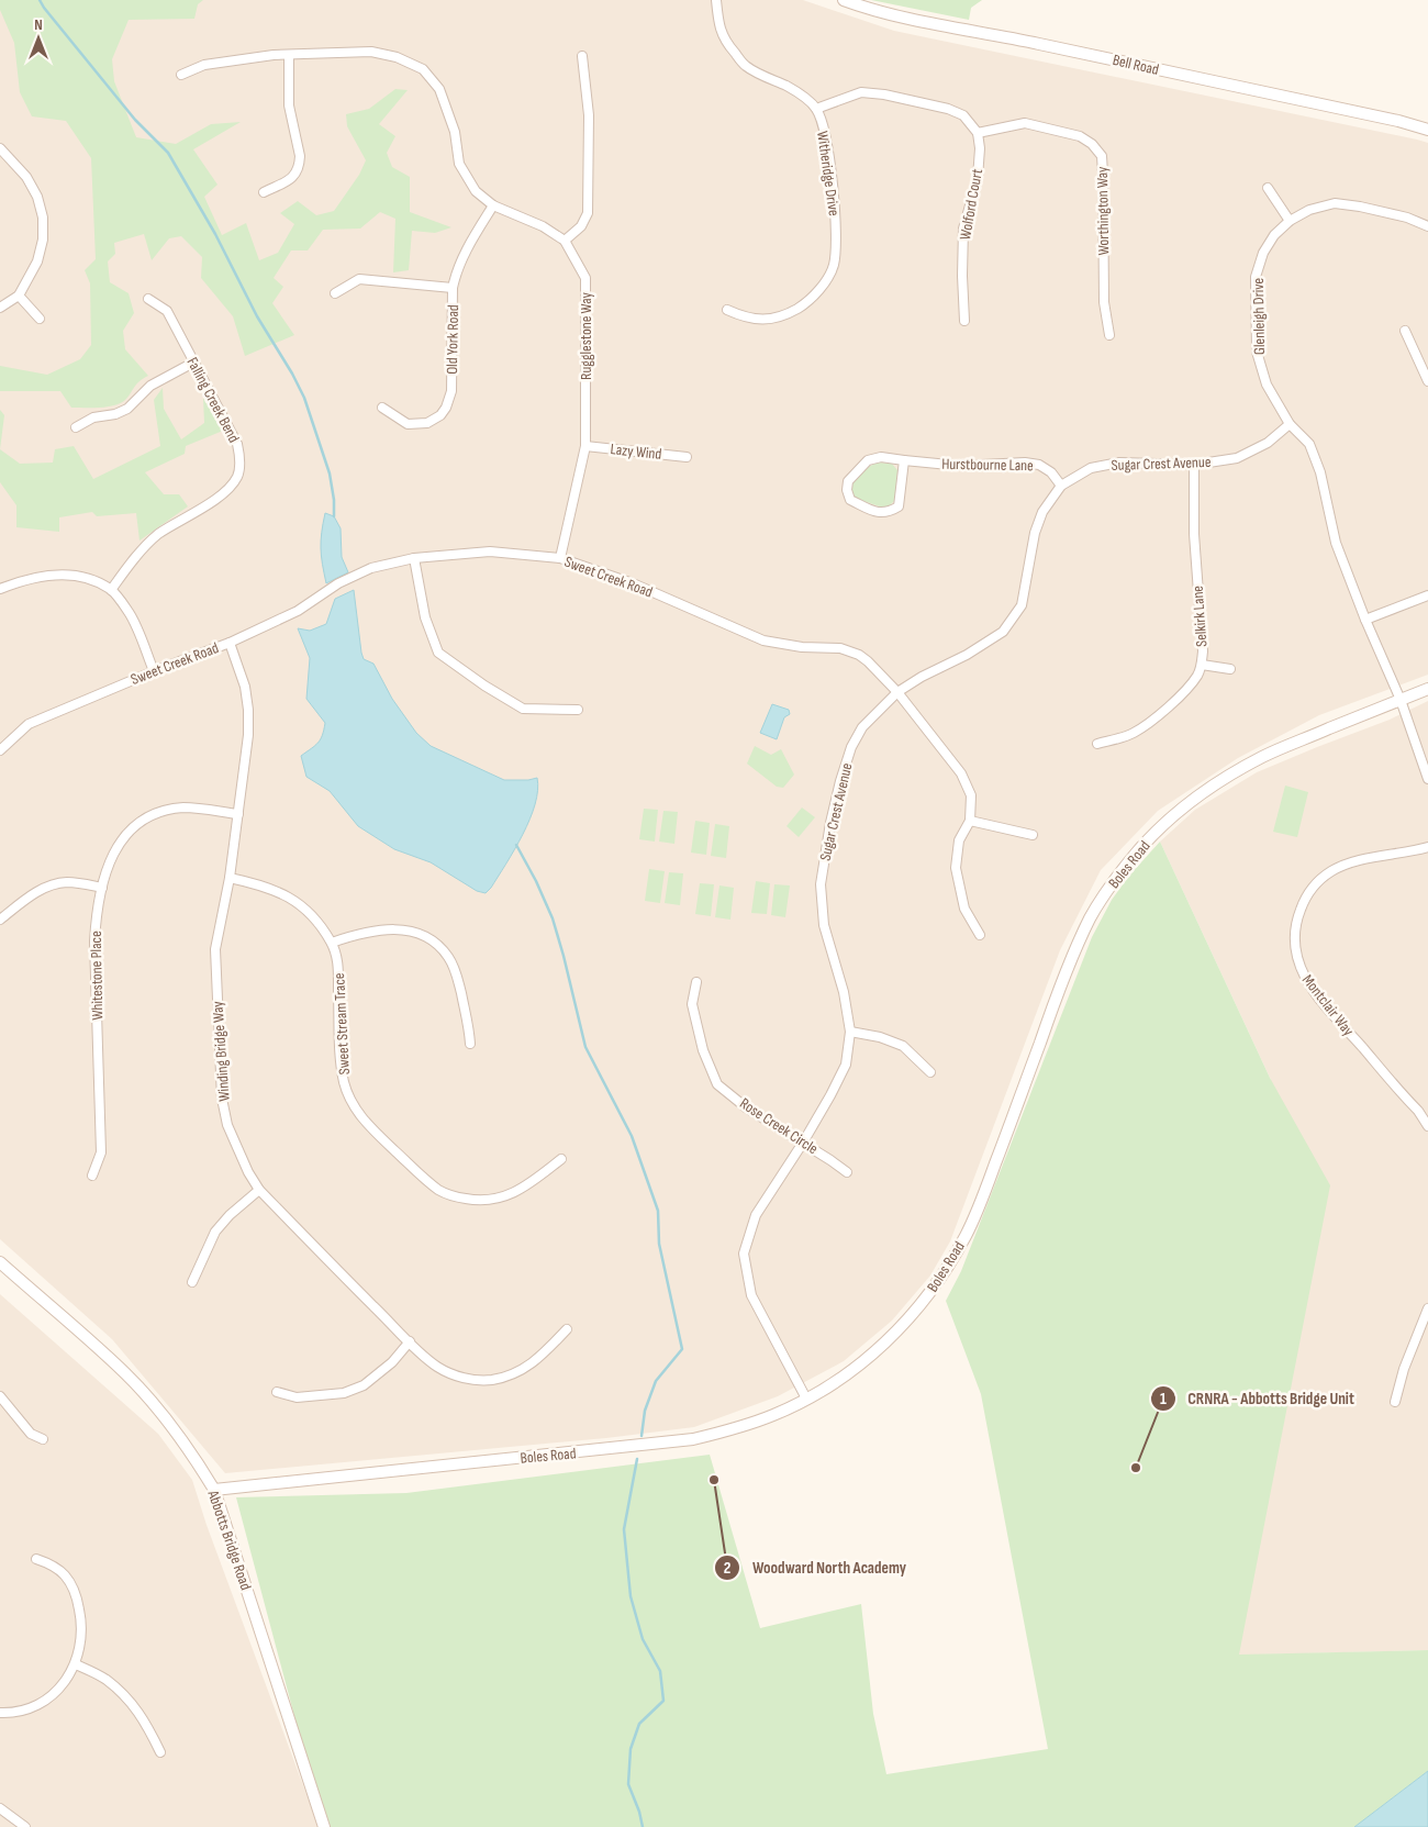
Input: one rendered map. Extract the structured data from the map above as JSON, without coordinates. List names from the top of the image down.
{
  "streets": {
    "street": [
      "Bell Road",
      "Witheridge Drive",
      "Wolford Court",
      "Worthington Way",
      "Glenleigh Drive",
      "Rugglestone Way",
      "Old York Road",
      "Falling Creek Bend",
      "Lazy Wind",
      "Sugar Crest Avenue",
      "Hurstbourne Lane",
      "Sweet Creek Road",
      "Selkirk Lane",
      "Boles Road",
      "Whitestone Place",
      "Montclair Way",
      "Sweet Stream Trace",
      "Winding Bridge Way",
      "Rose Creek Circle",
      "Abbotts Bridge Road"
    ]
  },
  "crossings": [
    ["Wolford Court", "Worthington Way"],
    ["Glenleigh Drive", "Sugar Crest Avenue"],
    ["Glenleigh Drive", "Boles Road"],
    ["Rugglestone Way", "Old York Road"],
    ["Rugglestone Way", "Lazy Wind"],
    ["Rugglestone Way", "Sweet Creek Road"],
    ["Sugar Crest Avenue", "Hurstbourne Lane"],
    ["Sugar Crest Avenue", "Sweet Creek Road"],
    ["Sugar Crest Avenue", "Selkirk Lane"],
    ["Sugar Crest Avenue", "Boles Road"],
    ["Sugar Crest Avenue", "Rose Creek Circle"],
    ["Sweet Creek Road", "Winding Bridge Way"],
    ["Boles Road", "Abbotts Bridge Road"],
    ["Whitestone Place", "Winding Bridge Way"],
    ["Sweet Stream Trace", "Winding Bridge Way"]
  ],
  "places": ["CRNRA - Abbotts Bridge Unit", "Woodward North Academy"],
  "north": "top"
}
